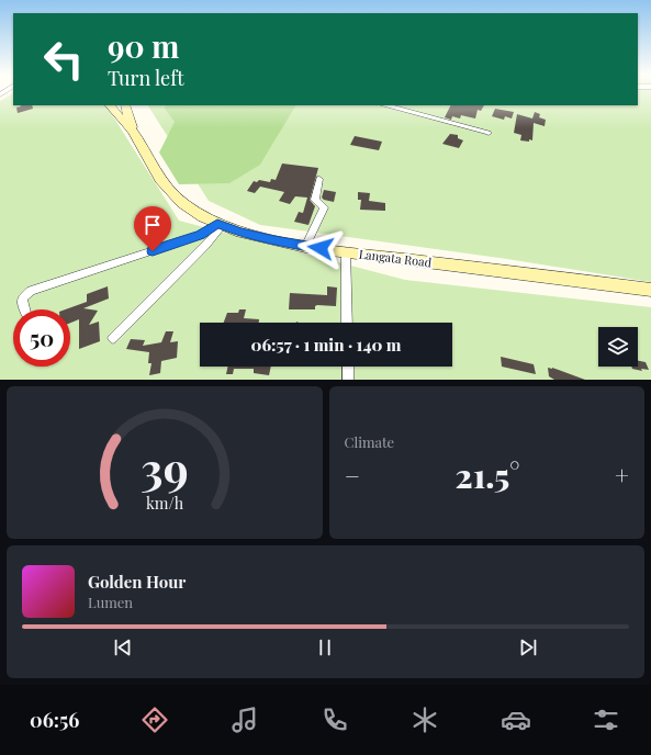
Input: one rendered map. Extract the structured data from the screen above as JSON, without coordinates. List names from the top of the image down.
{
  "streets": {
    "main road": ["Langata Road"]
  },
  "page": {
    "turn": ["90 m", "Turn left"],
    "limit": "50",
    "trip": "06:57 · 1 min · 140 m",
    "tile": "Climate",
    "heat": ["−", "21.5°", "+"],
    "song": ["Golden Hour", "Lumen"],
    "tabs": "06:56",
    "gauge": ["39", "km/h"]
  }
}
